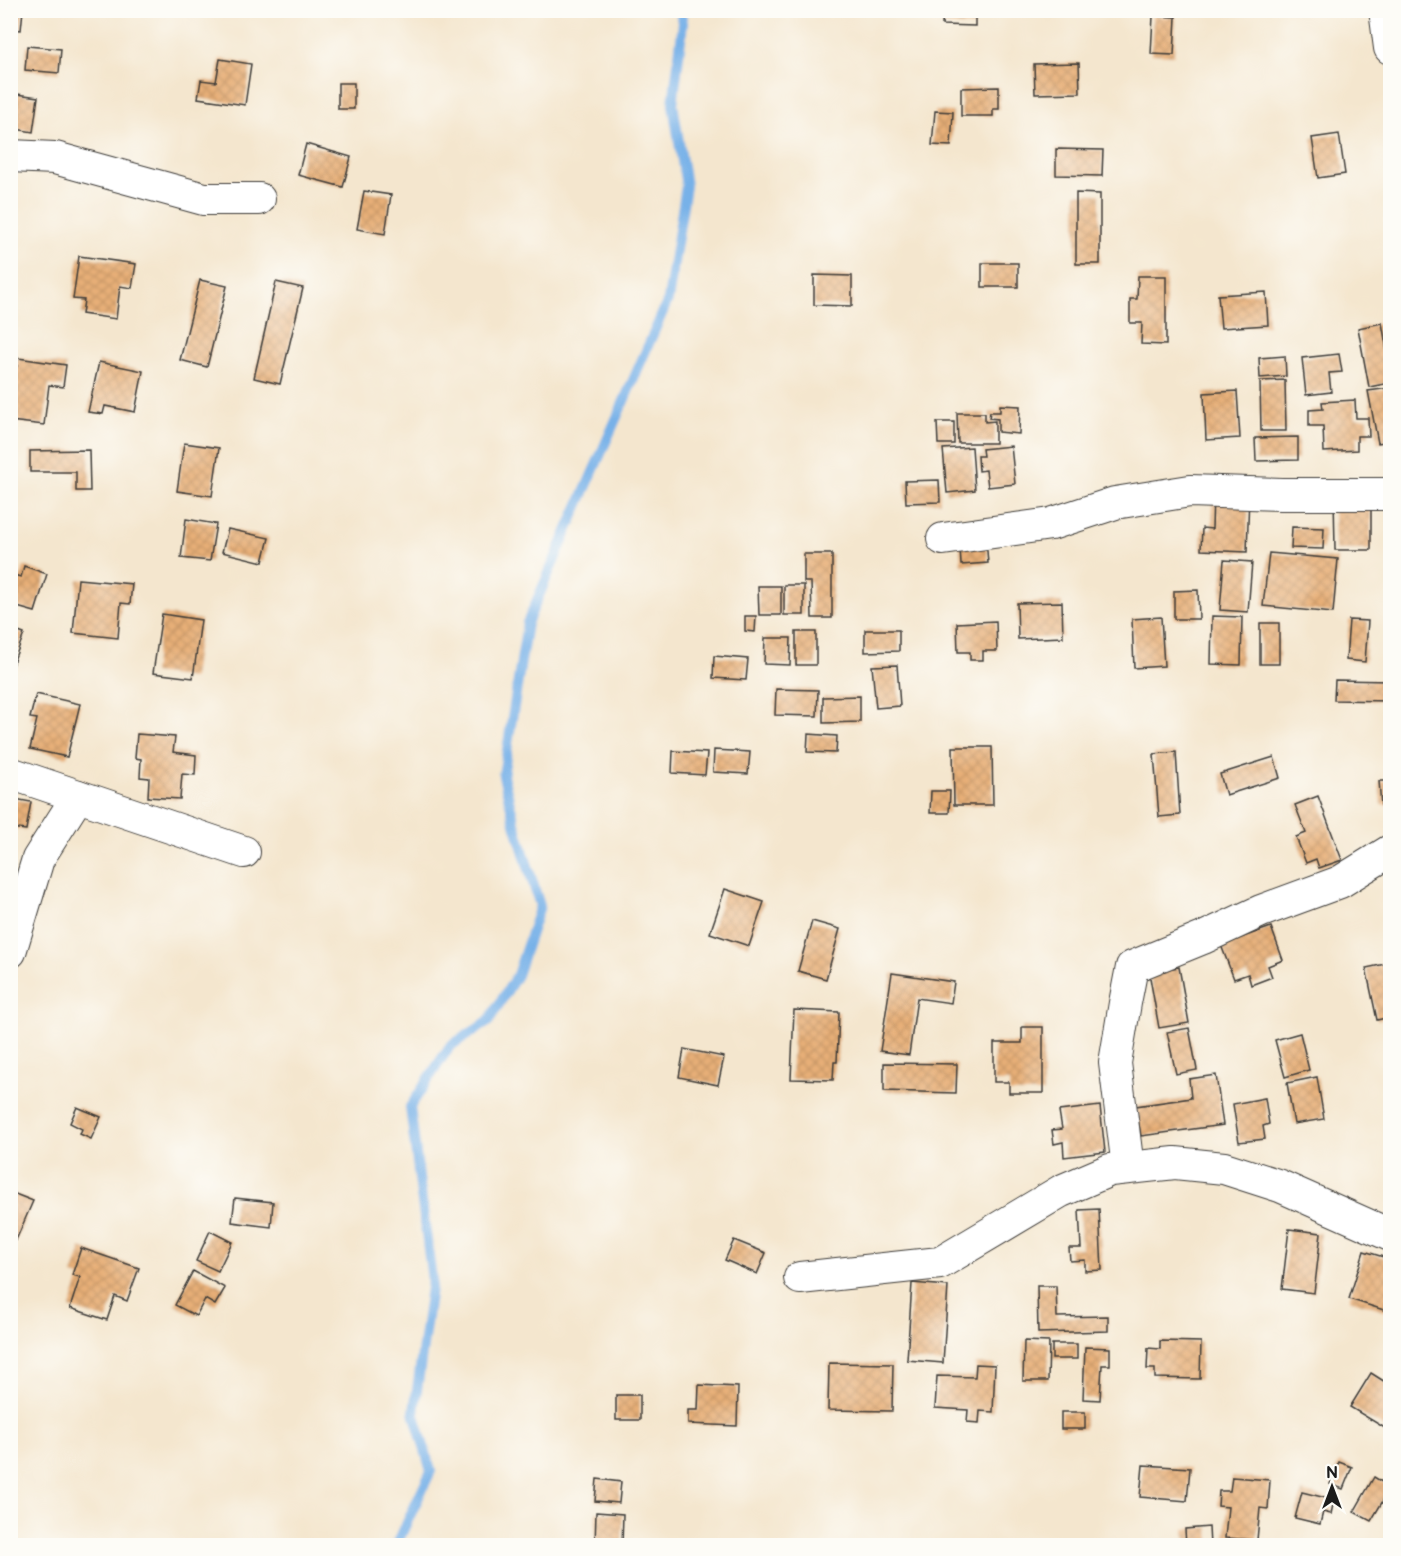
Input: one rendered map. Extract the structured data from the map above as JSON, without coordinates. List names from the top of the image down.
{
  "north": "top"
}
